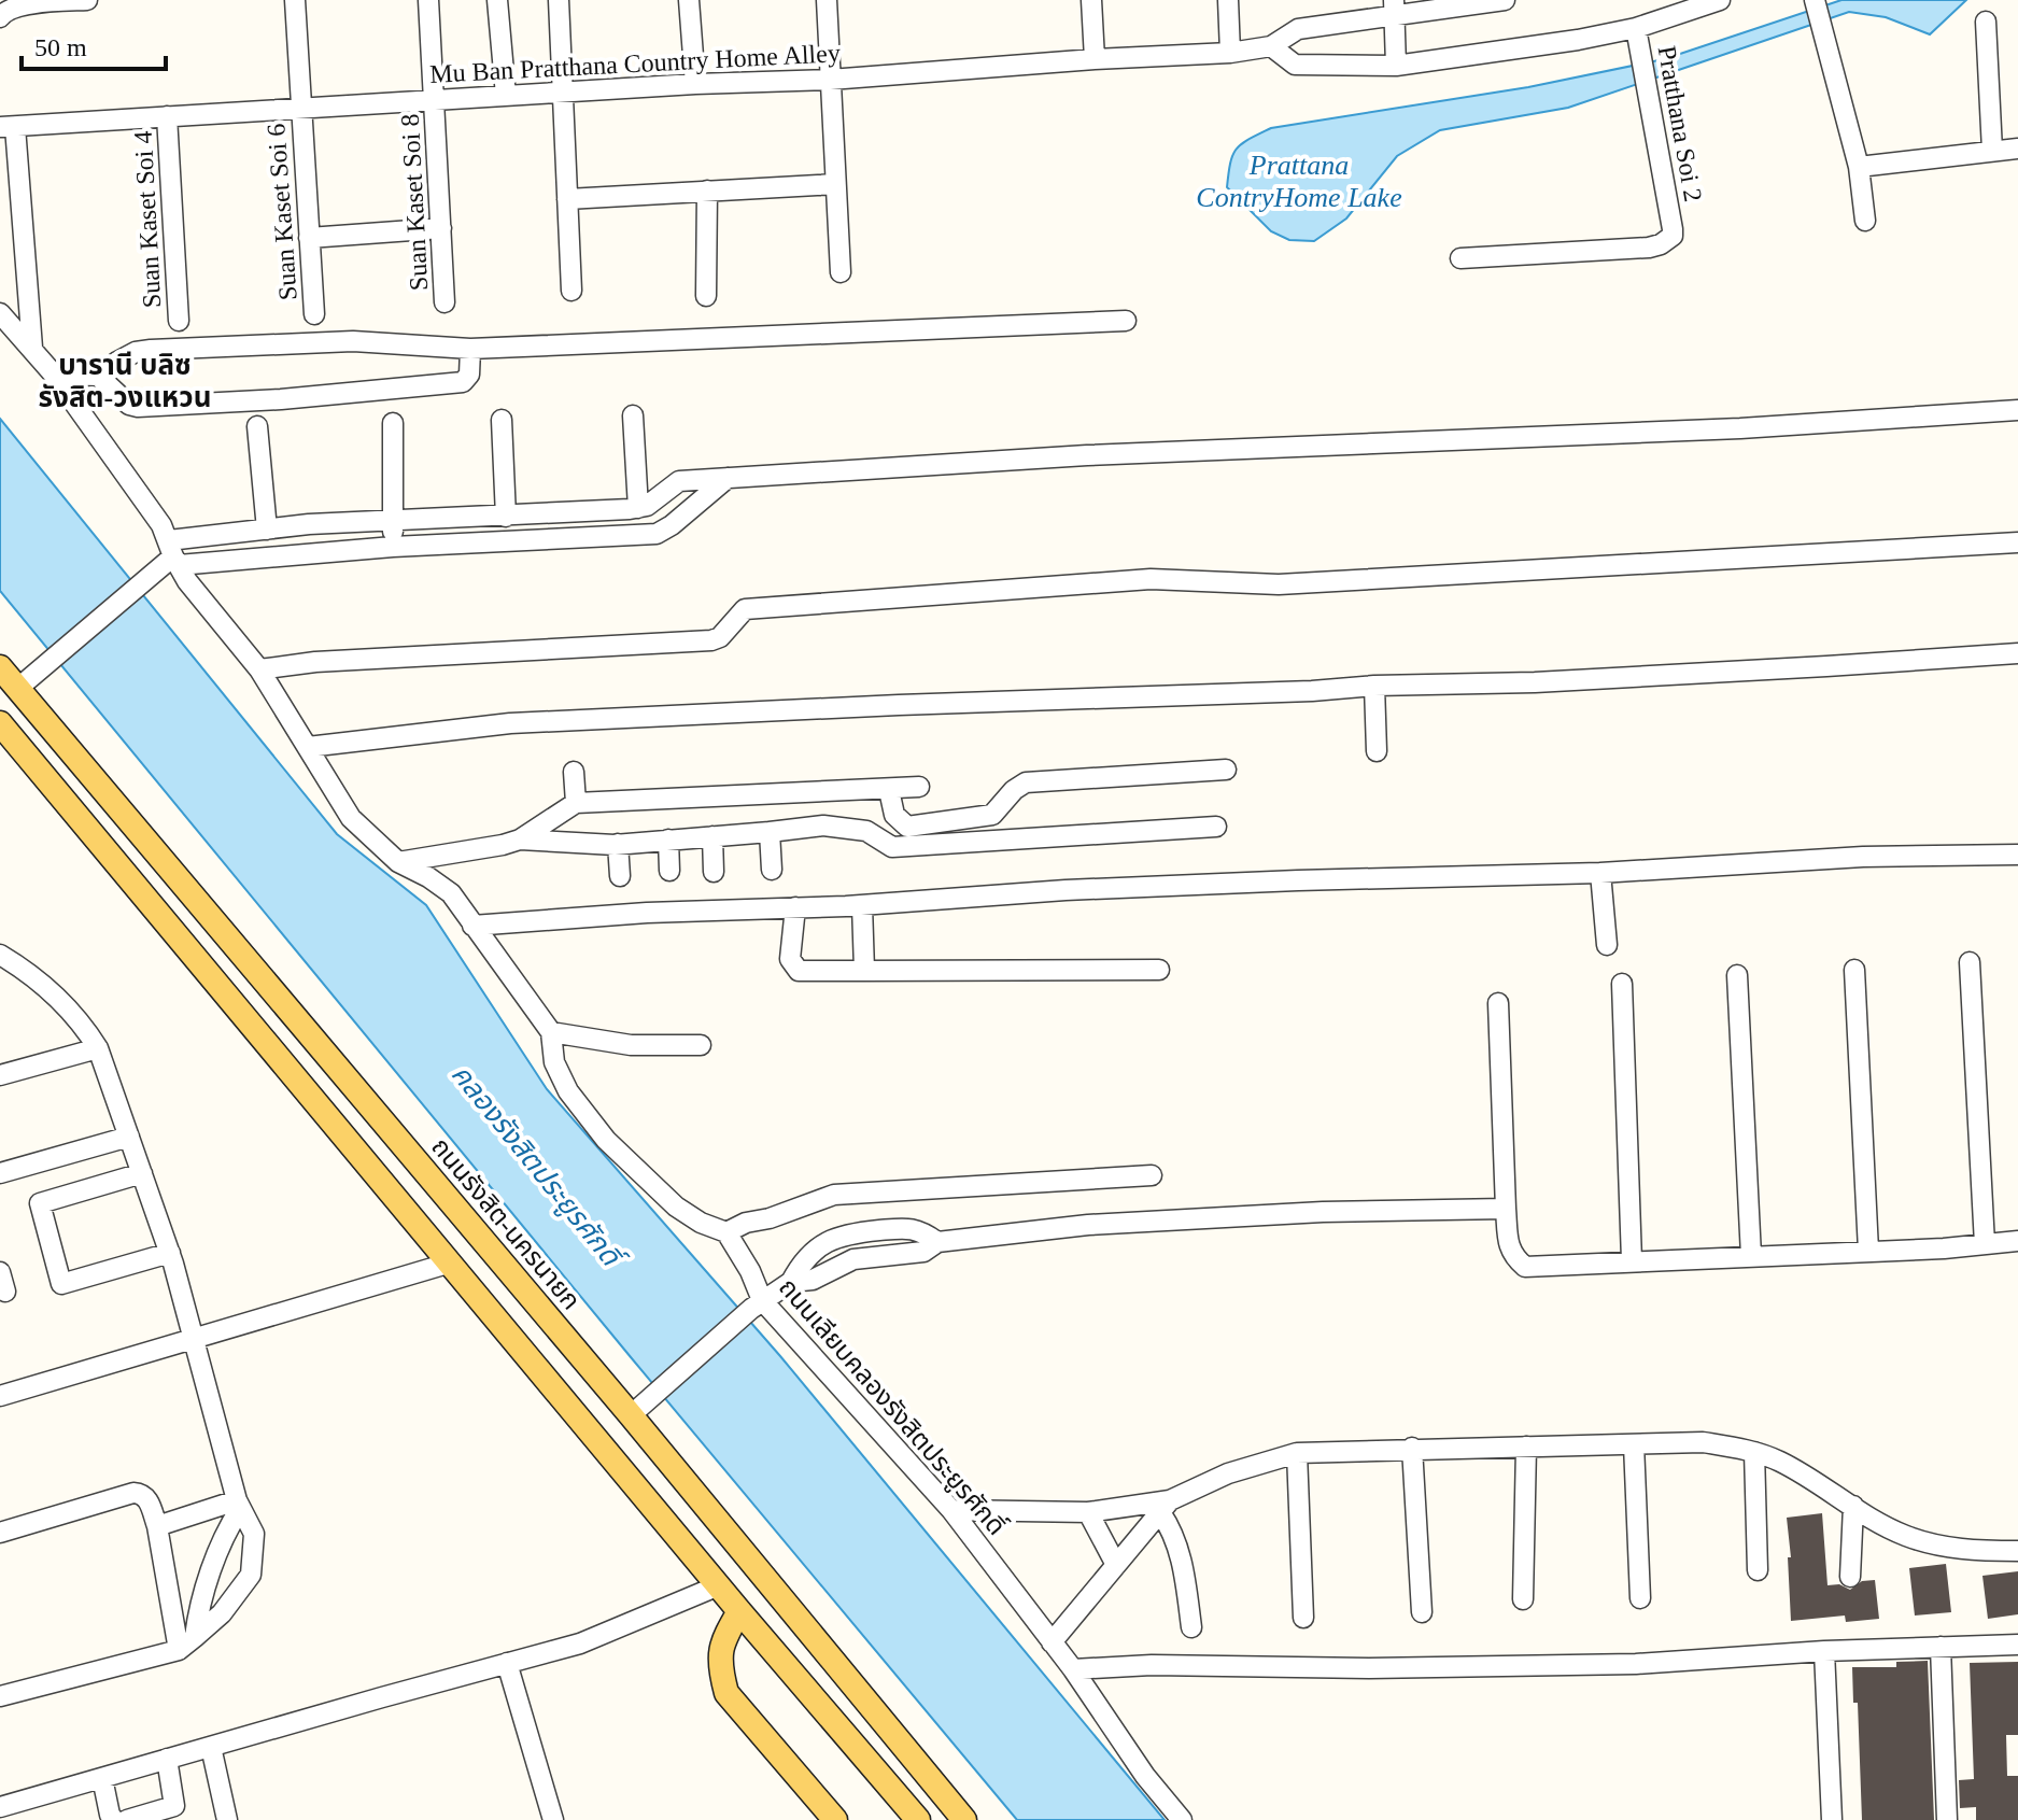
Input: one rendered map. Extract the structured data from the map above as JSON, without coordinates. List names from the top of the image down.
{
  "streets": {
    "main road": ["ถนนรังสิต-นครนายก"],
    "street": [
      "Mu Ban Pratthana Country Home Alley",
      "Pratthana Soi 2",
      "Suan Kaset Soi 8",
      "Suan Kaset Soi 6",
      "Suan Kaset Soi 4",
      "ถนนเลียบคลองรังสิตประยูรศักดิ์"
    ]
  },
  "crossings": [
    ["Mu Ban Pratthana Country Home Alley", "Suan Kaset Soi 8"],
    ["Mu Ban Pratthana Country Home Alley", "Suan Kaset Soi 6"],
    ["Mu Ban Pratthana Country Home Alley", "Suan Kaset Soi 4"]
  ],
  "districts": ["บารานี บลิซ รังสิต-วงแหวน"],
  "water": ["Prattana ContryHome Lake", "คลองรังสิตประยูรศักดิ์"],
  "scale_bar": "50 m"
}
